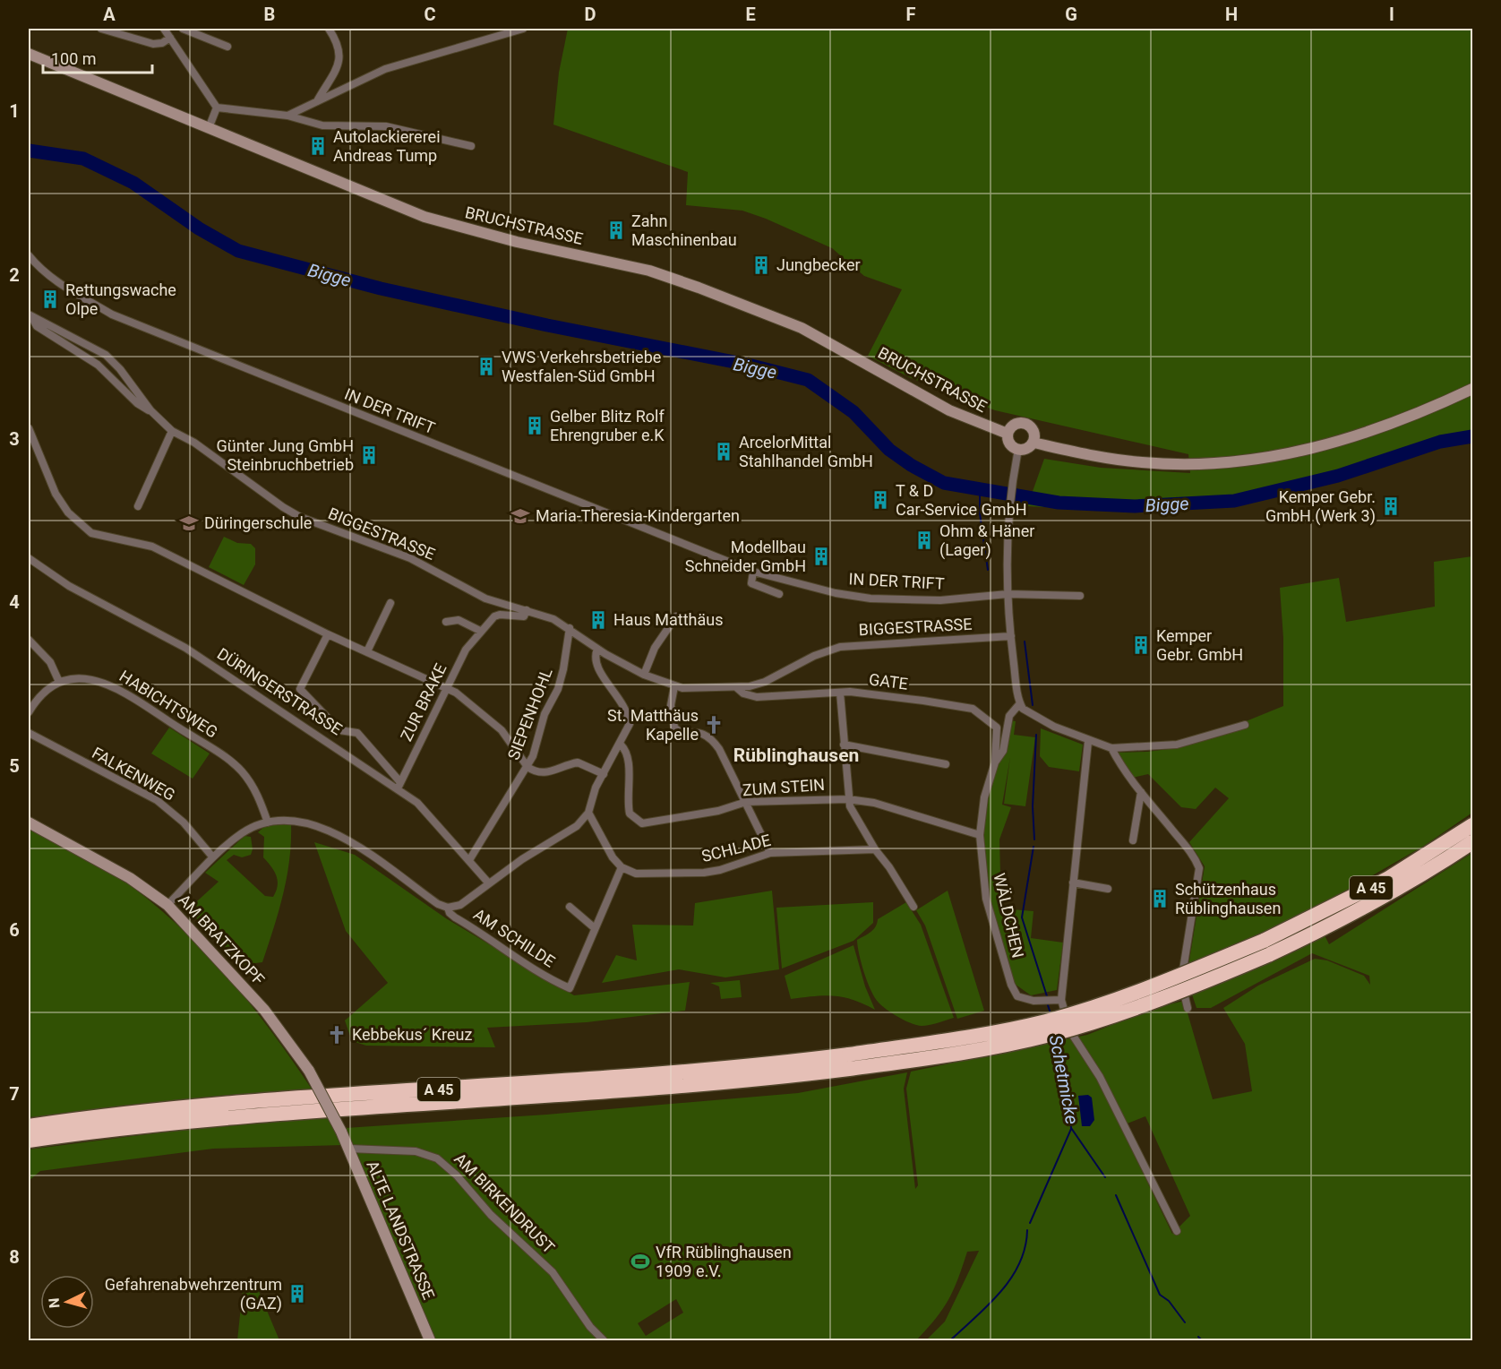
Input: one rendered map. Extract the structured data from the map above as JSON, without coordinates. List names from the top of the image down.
{
  "streets": {
    "highway": ["A 45"],
    "main road": ["BRUCHSTRASSE", "AM BRATZKOPF", "ALTE LANDSTRASSE"],
    "street": [
      "IN DER TRIFT",
      "BIGGESTRASSE",
      "GATE",
      "DÜRINGERSTRASSE",
      "ZUR BRAKE",
      "HABICHTSWEG",
      "SIEPENHOHL",
      "FALKENWEG",
      "ZUM STEIN",
      "SCHLADE",
      "WÄLDCHEN",
      "AM SCHILDE",
      "AM BIRKENDRUST"
    ]
  },
  "crossings": [
    ["BIGGESTRASSE", "GATE"],
    ["BIGGESTRASSE", "ZUR BRAKE"],
    ["BIGGESTRASSE", "SIEPENHOHL"],
    ["GATE", "WÄLDCHEN"],
    ["DÜRINGERSTRASSE", "ZUR BRAKE"],
    ["DÜRINGERSTRASSE", "SIEPENHOHL"],
    ["HABICHTSWEG", "AM SCHILDE"],
    ["ZUM STEIN", "WÄLDCHEN"],
    ["AM BRATZKOPF", "ALTE LANDSTRASSE"],
    ["AM BIRKENDRUST", "ALTE LANDSTRASSE"]
  ],
  "districts": ["Rüblinghausen"],
  "water": ["Bigge", "Schetmicke"],
  "places": {
    "building": [
      "Autolackiererei Andreas Tump",
      "Zahn Maschinenbau",
      "Jungbecker",
      "Rettungswache Olpe",
      "VWS Verkehrsbetriebe Westfalen-Süd GmbH",
      "Gelber Blitz Rolf Ehrengruber e.K",
      "ArcelorMittal Stahlhandel GmbH",
      "Günter Jung GmbH Steinbruchbetrieb",
      "T & D Car-Service GmbH",
      "Kemper Gebr. GmbH (Werk 3)",
      "Ohm & Häner (Lager)",
      "Modellbau Schneider GmbH",
      "Haus Matthäus",
      "Kemper Gebr. GmbH",
      "Schützenhaus Rüblinghausen",
      "Gefahrenabwehrzentrum (GAZ)"
    ],
    "school or university": ["Maria-Theresia-Kindergarten", "Düringerschule"],
    "church": ["St. Matthäus Kapelle", "Kebbekus´ Kreuz"],
    "sports": ["VfR Rüblinghausen 1909 e.V."]
  },
  "scale_bar": "100 m",
  "north": "left",
  "grid": {
    "columns": [
      "A",
      "B",
      "C",
      "D",
      "E",
      "F",
      "G",
      "H",
      "I"
    ],
    "rows": [
      "1",
      "2",
      "3",
      "4",
      "5",
      "6",
      "7",
      "8"
    ]
  }
}
